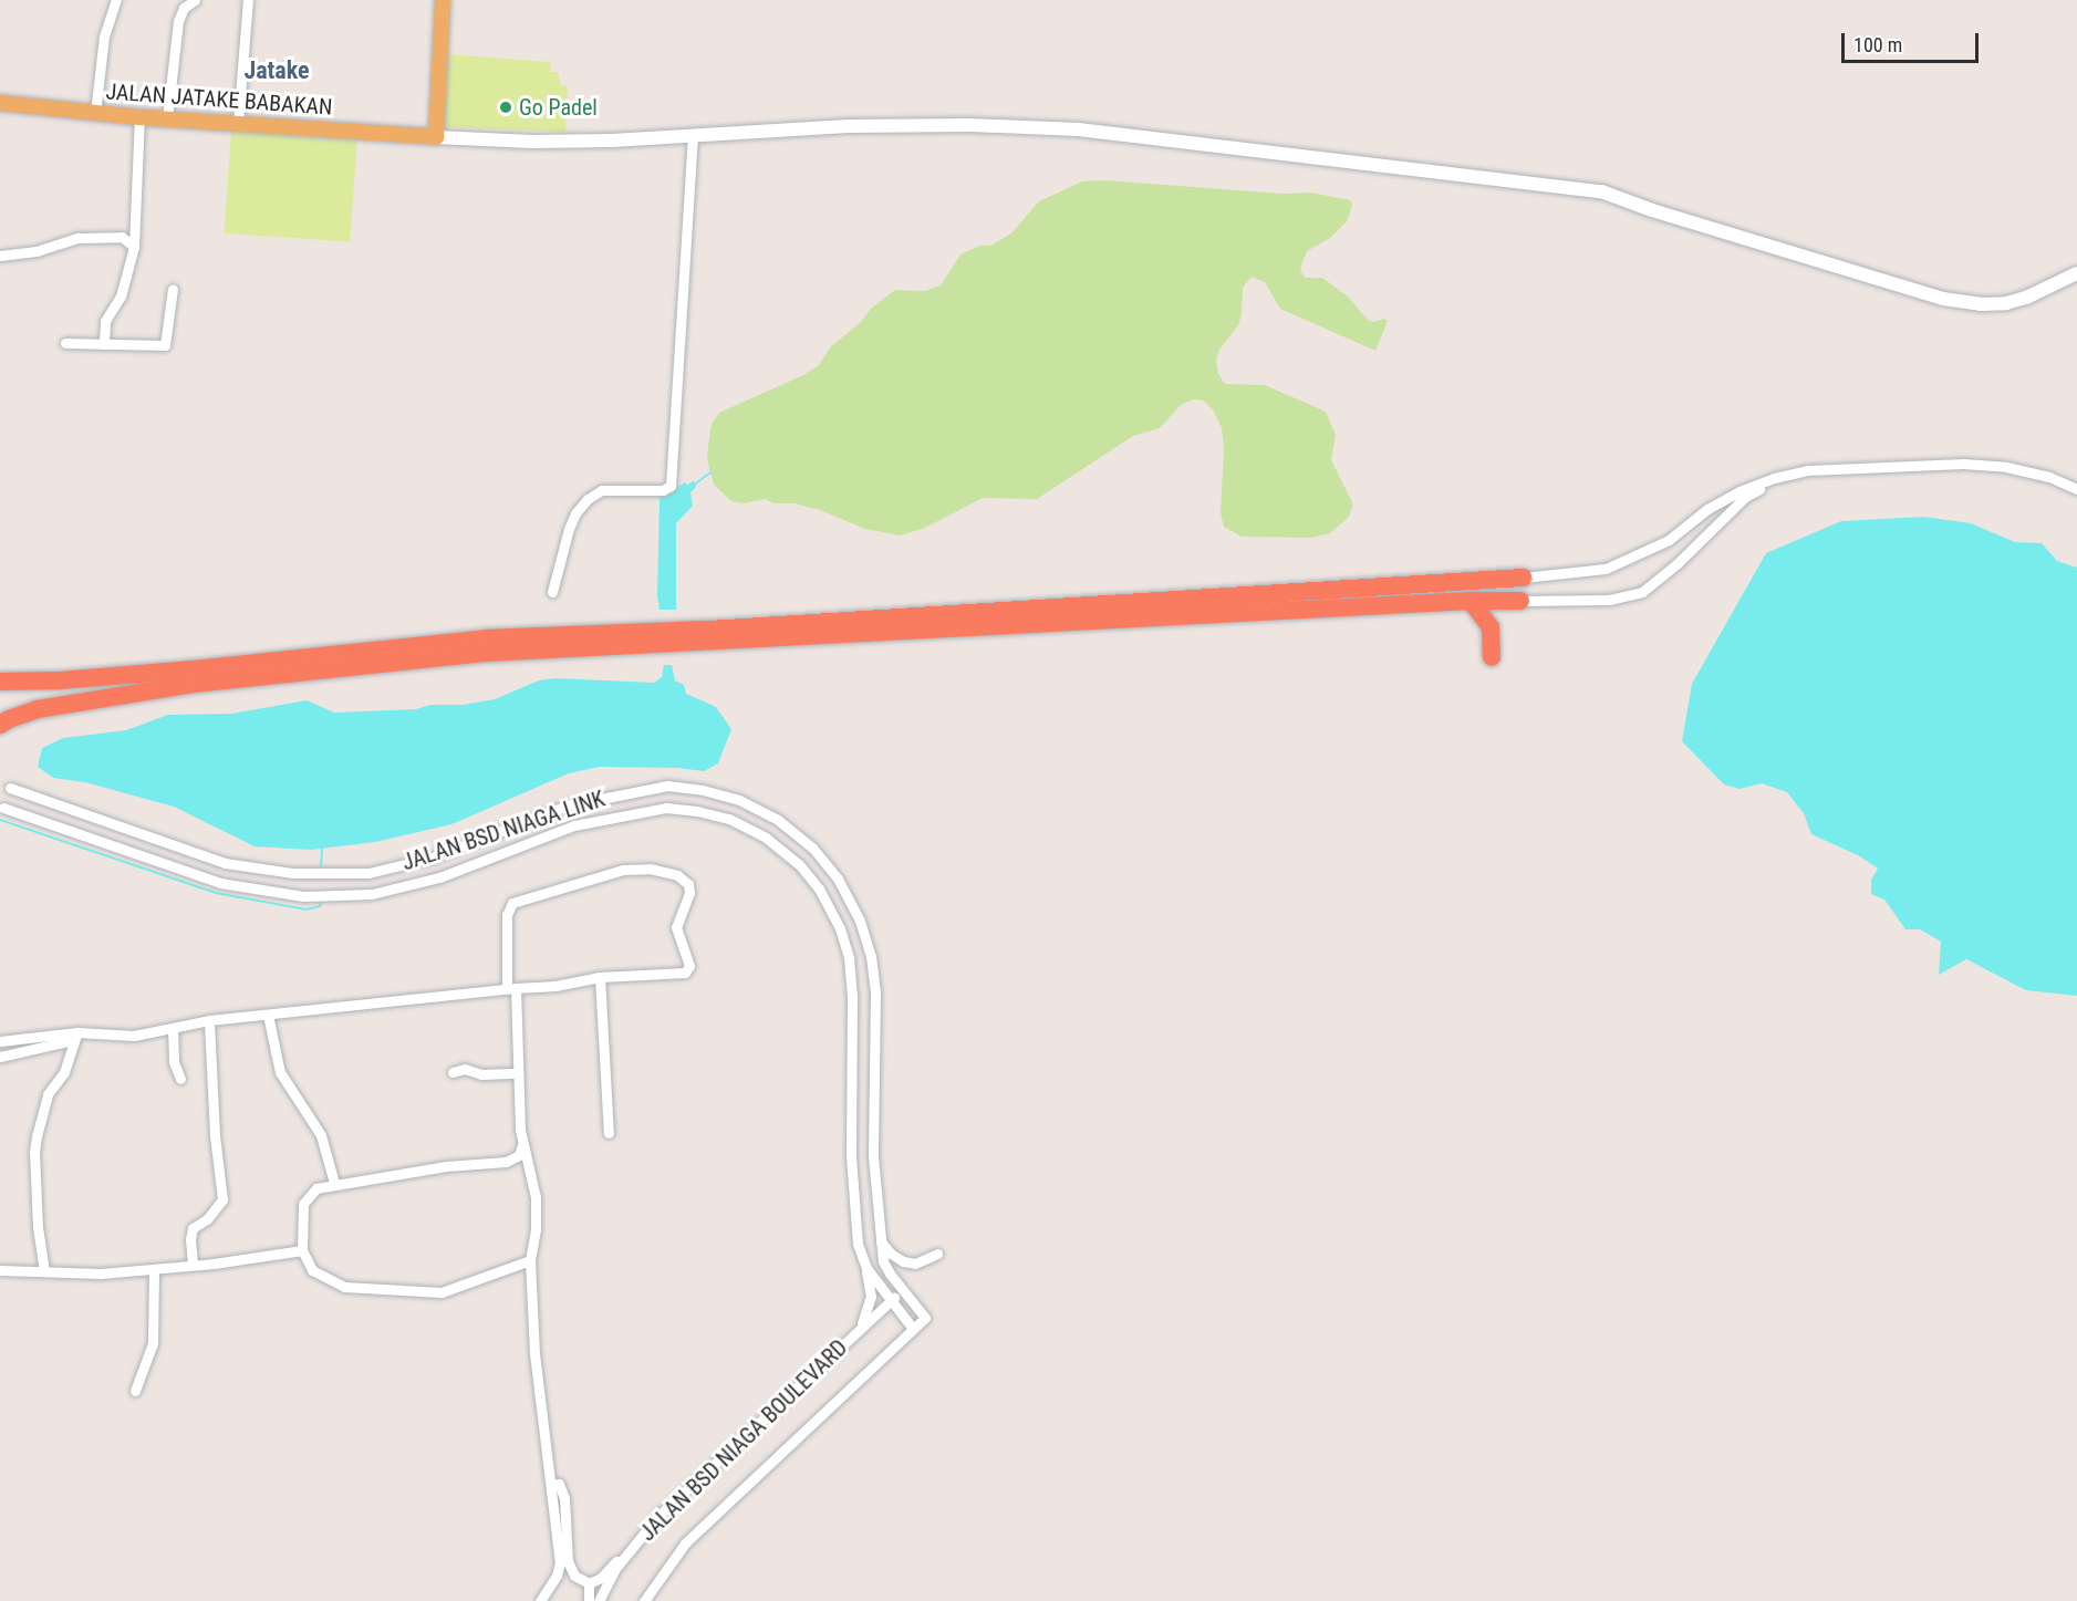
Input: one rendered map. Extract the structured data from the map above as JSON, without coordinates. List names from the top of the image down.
{
  "streets": {
    "main road": ["JALAN JATAKE BABAKAN"],
    "street": ["JALAN BSD NIAGA LINK", "JALAN BSD NIAGA BOULEVARD"]
  },
  "crossings": [
    ["JALAN BSD NIAGA LINK", "JALAN BSD NIAGA BOULEVARD"]
  ],
  "districts": ["Jatake"],
  "places": ["Go Padel"],
  "scale_bar": "100 m"
}
